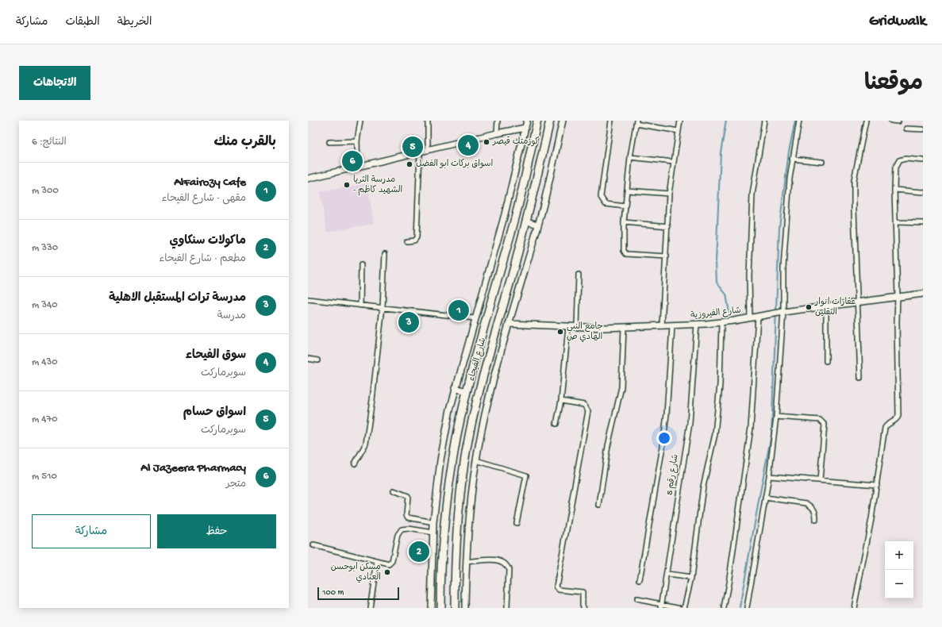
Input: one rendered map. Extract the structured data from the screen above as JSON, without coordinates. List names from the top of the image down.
{
  "streets": {
    "highway": ["شارع الفيحاء"],
    "street": ["شارع الفيروزية", "شارع رقم 5"]
  },
  "crossings": [
    ["شارع الفيروزية", "شارع رقم 5"]
  ],
  "places": [
    "كوزمتك قيصر",
    "اسواق بركات ابو الفضل",
    "مدرسة الثريا - الشهيد كاظم",
    "عقارات انوار الثقلين",
    "جامع النبي الهادي ص",
    "مسكن ابوحسن العبادي"
  ],
  "scale_bar": "100 m",
  "page": {
    "header": "Gridwalk",
    "nav": ["الخريطة", "الطبقات", "مشاركة"],
    "title": "موقعنا",
    "buttons": [
      "الاتجاهات",
      ["حفظ", "مشاركة"]
    ],
    "heading": ["بالقرب منك", "النتائج: 6"],
    "pins": [
      "4",
      "5",
      "6",
      "1",
      "3",
      "2"
    ],
    "list": [
      {
        "mark": "1",
        "name": "AlFairozy Cafe",
        "note": "مقهى · شارع الفيحاء",
        "value": "300 m"
      },
      {
        "mark": "2",
        "name": "ماكولات سنكاوي",
        "note": "مطعم · شارع الفيحاء",
        "value": "330 m"
      },
      {
        "mark": "3",
        "name": "مدرسة تراث المستقبل الاهلية",
        "note": "مدرسة",
        "value": "340 m"
      },
      {
        "mark": "4",
        "name": "سوق الفيحاء",
        "note": "سوبرماركت",
        "value": "430 m"
      },
      {
        "mark": "5",
        "name": "اسواق حسام",
        "note": "سوبرماركت",
        "value": "470 m"
      },
      {
        "mark": "6",
        "name": "Al Jazeera Pharmacy",
        "note": "متجر",
        "value": "510 m"
      }
    ],
    "map_buttons": ["+", "−"],
    "scale": "100 m"
  }
}
